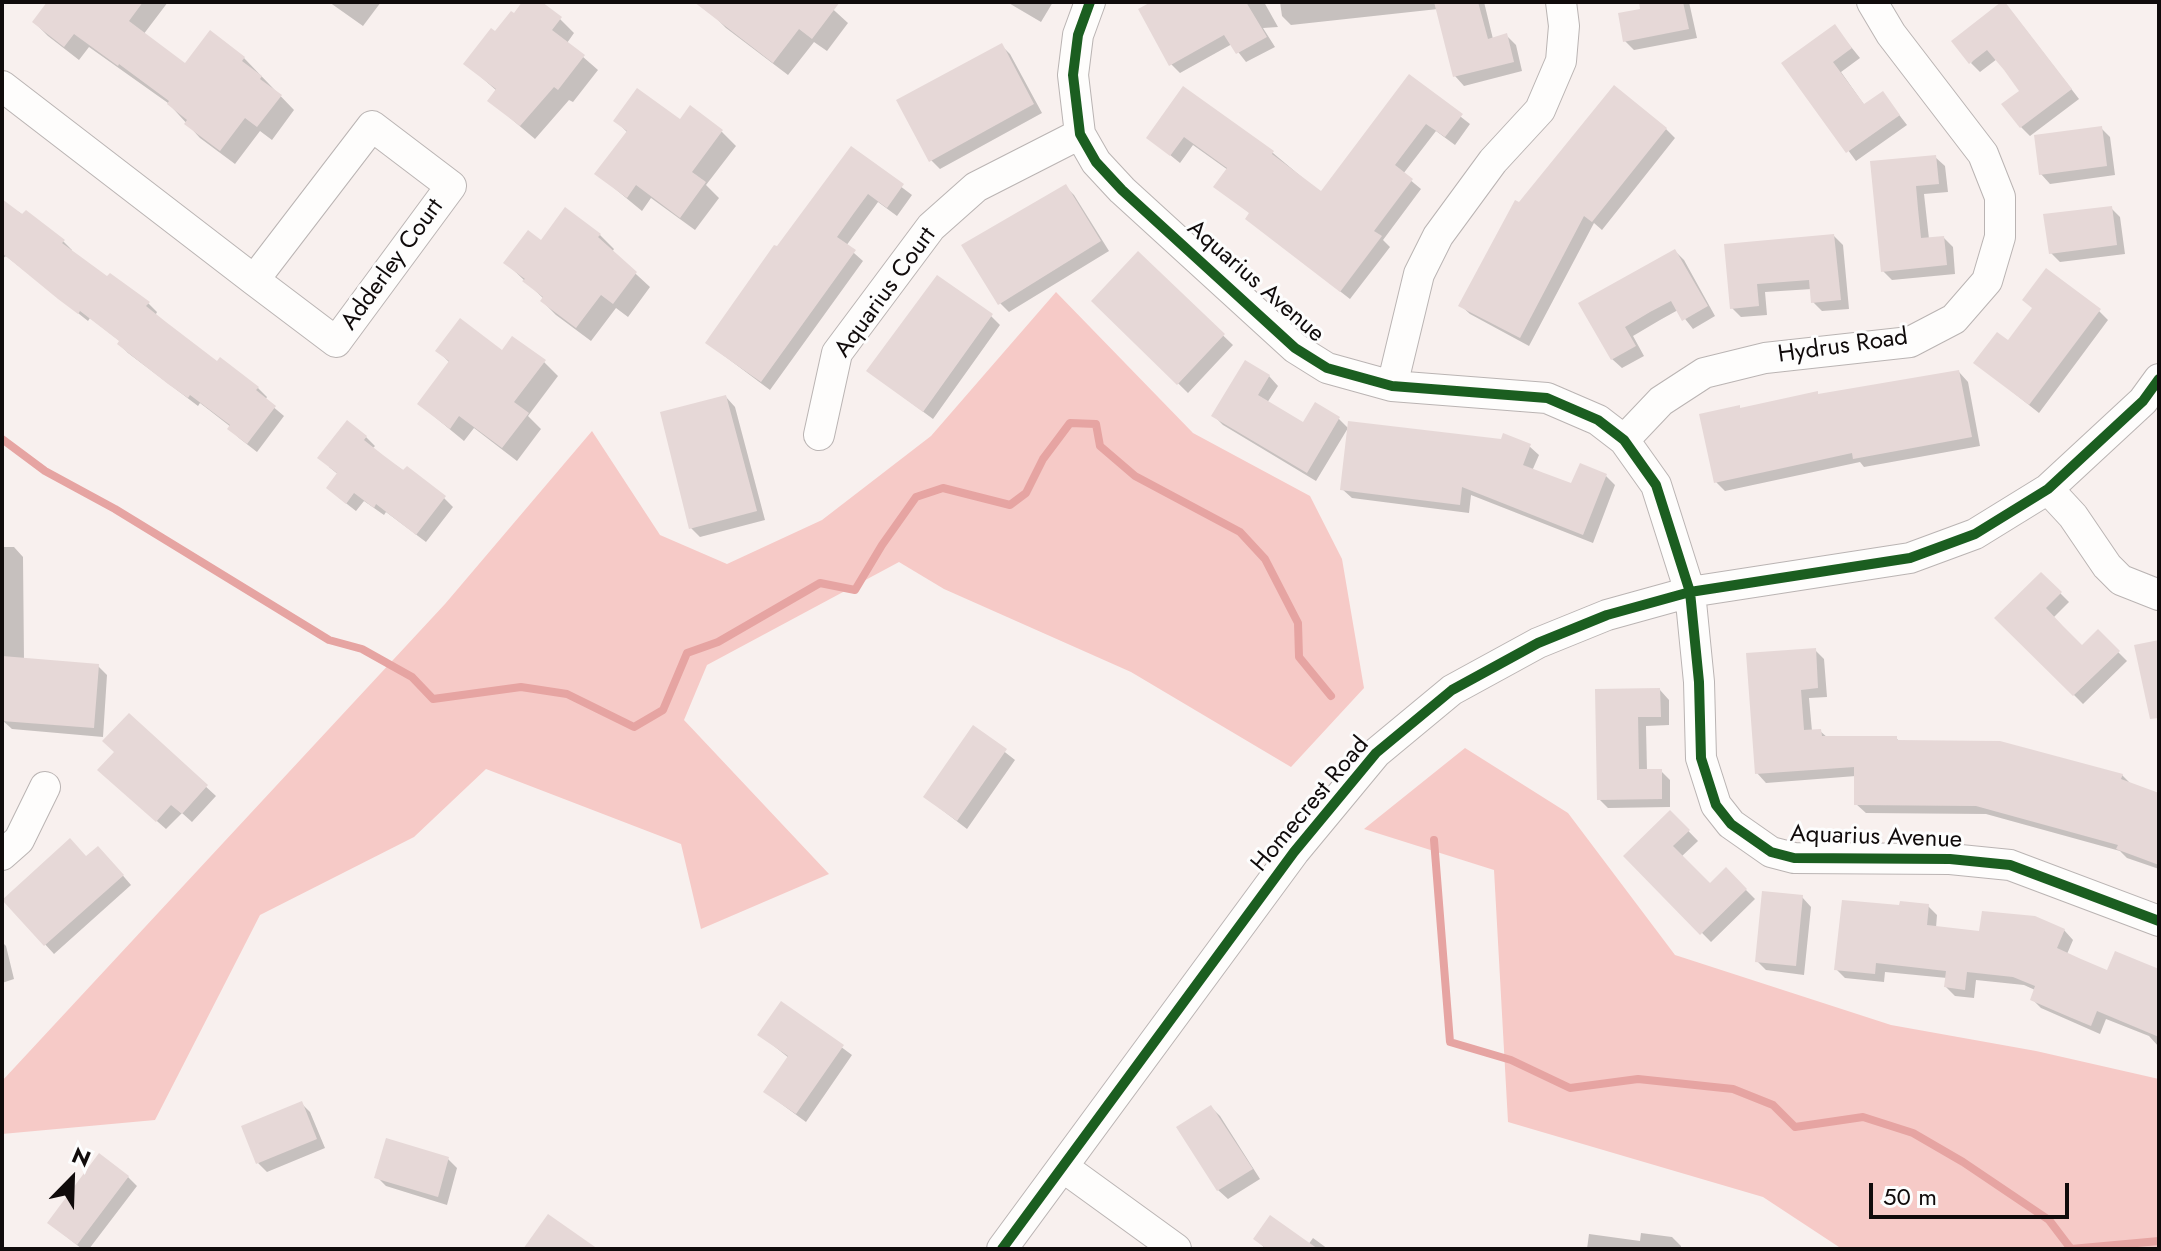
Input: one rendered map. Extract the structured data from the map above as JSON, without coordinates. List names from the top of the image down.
{
  "streets": {
    "street": [
      "Adderley Court",
      "Aquarius Avenue",
      "Aquarius Court",
      "Hydrus Road",
      "Homecrest Road"
    ]
  },
  "crossings": [
    ["Aquarius Avenue", "Aquarius Court"],
    ["Aquarius Avenue", "Hydrus Road"],
    ["Aquarius Avenue", "Homecrest Road"]
  ],
  "scale_bar": "50 m",
  "north": "top right"
}
